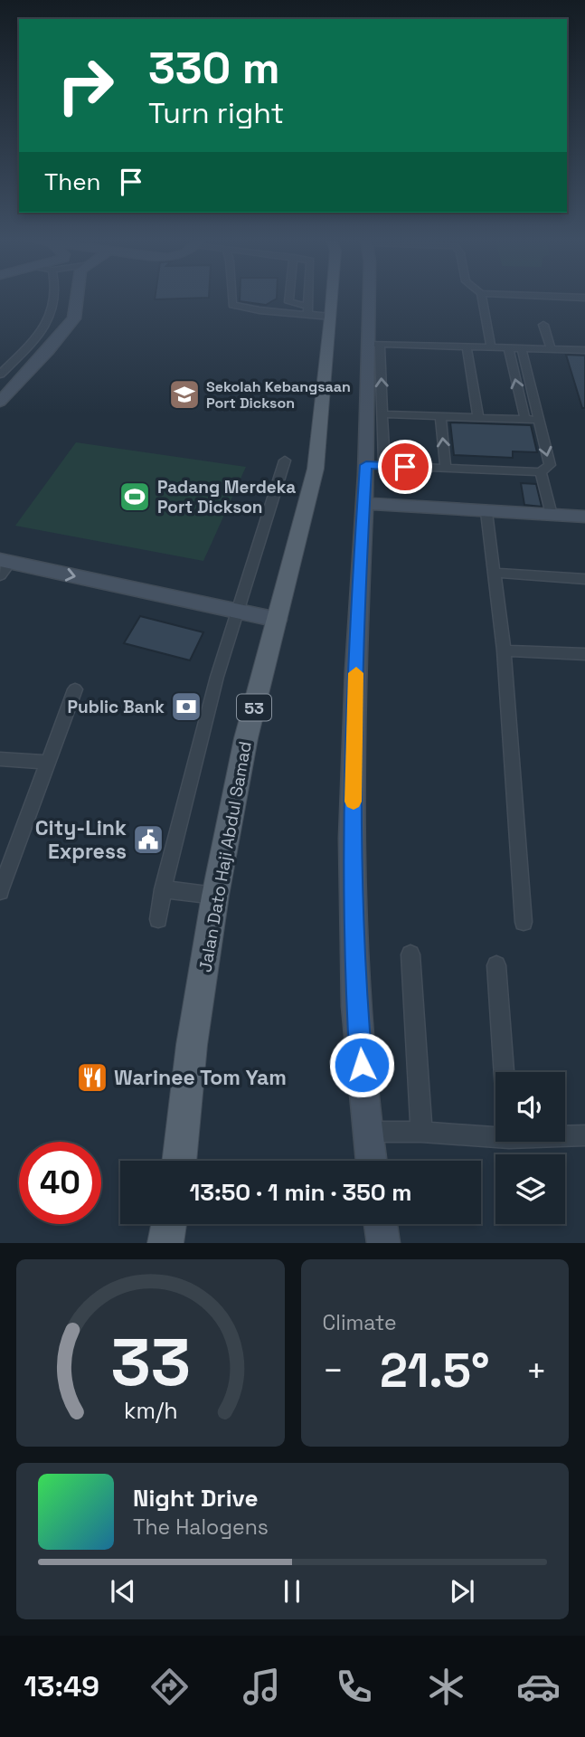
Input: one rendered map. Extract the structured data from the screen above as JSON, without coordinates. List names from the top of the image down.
{
  "streets": {
    "main road": ["53", "Jalan Dato Haji Abdul Samad"]
  },
  "places": {
    "school or university": ["Sekolah Kebangsaan Port Dickson"],
    "sports": ["Padang Merdeka Port Dickson"],
    "bank": ["Public Bank"],
    "public building": ["City-Link Express"],
    "restaurant": ["Warinee Tom Yam"]
  },
  "page": {
    "turn": ["330 m", "Turn right"],
    "then": "Then",
    "limit": "40",
    "trip": "13:50 · 1 min · 350 m",
    "tile": "Climate",
    "heat": ["−", "21.5°", "+"],
    "song": ["Night Drive", "The Halogens"],
    "tabs": "13:49",
    "gauge": ["33", "km/h"]
  }
}
